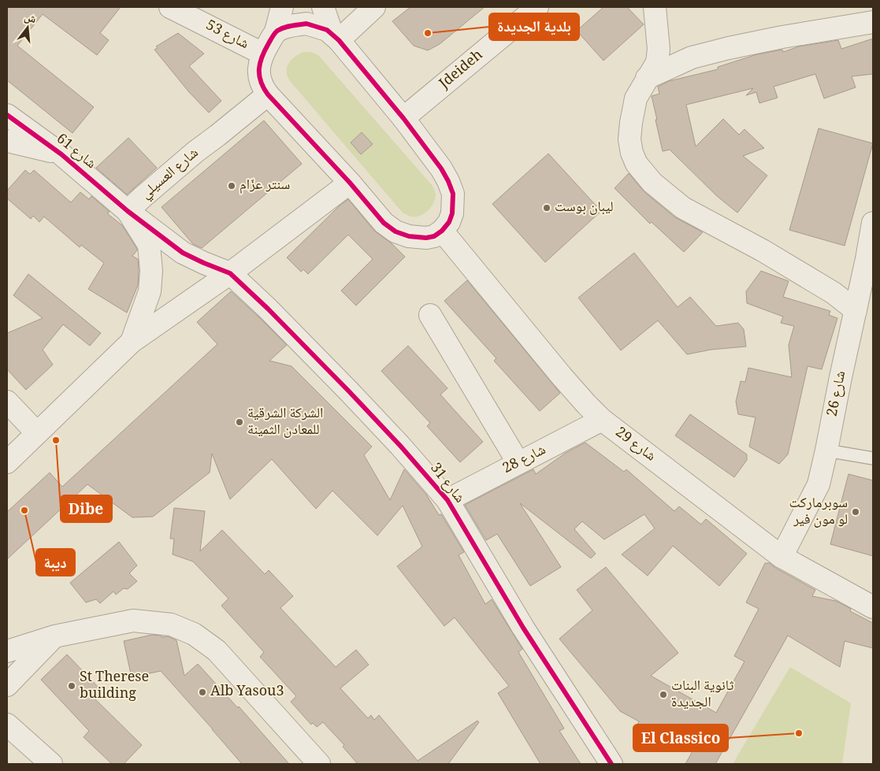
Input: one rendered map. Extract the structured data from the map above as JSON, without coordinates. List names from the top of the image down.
{
  "streets": {
    "street": [
      "شارع 53",
      "Jdeideh",
      "شارع 61",
      "شارع العسيلي",
      "شارع 26",
      "شارع 29",
      "شارع 28",
      "شارع 31"
    ]
  },
  "crossings": [
    ["شارع 61", "شارع العسيلي"],
    ["شارع 26", "شارع 29"],
    ["شارع 29", "شارع 28"],
    ["شارع 28", "شارع 31"]
  ],
  "places": [
    "بلدية الجديدة",
    "سنتر عزّام",
    "ليبان بوست",
    "الشركة الشرقية للمعادن الثمينة",
    "Dibe",
    "ديبة",
    "سوبرماركت لو مون فير",
    "St Therese building",
    "Alb Yasou3",
    "ثانوية البنات الجديدة",
    "El Classico"
  ],
  "north": "top"
}
